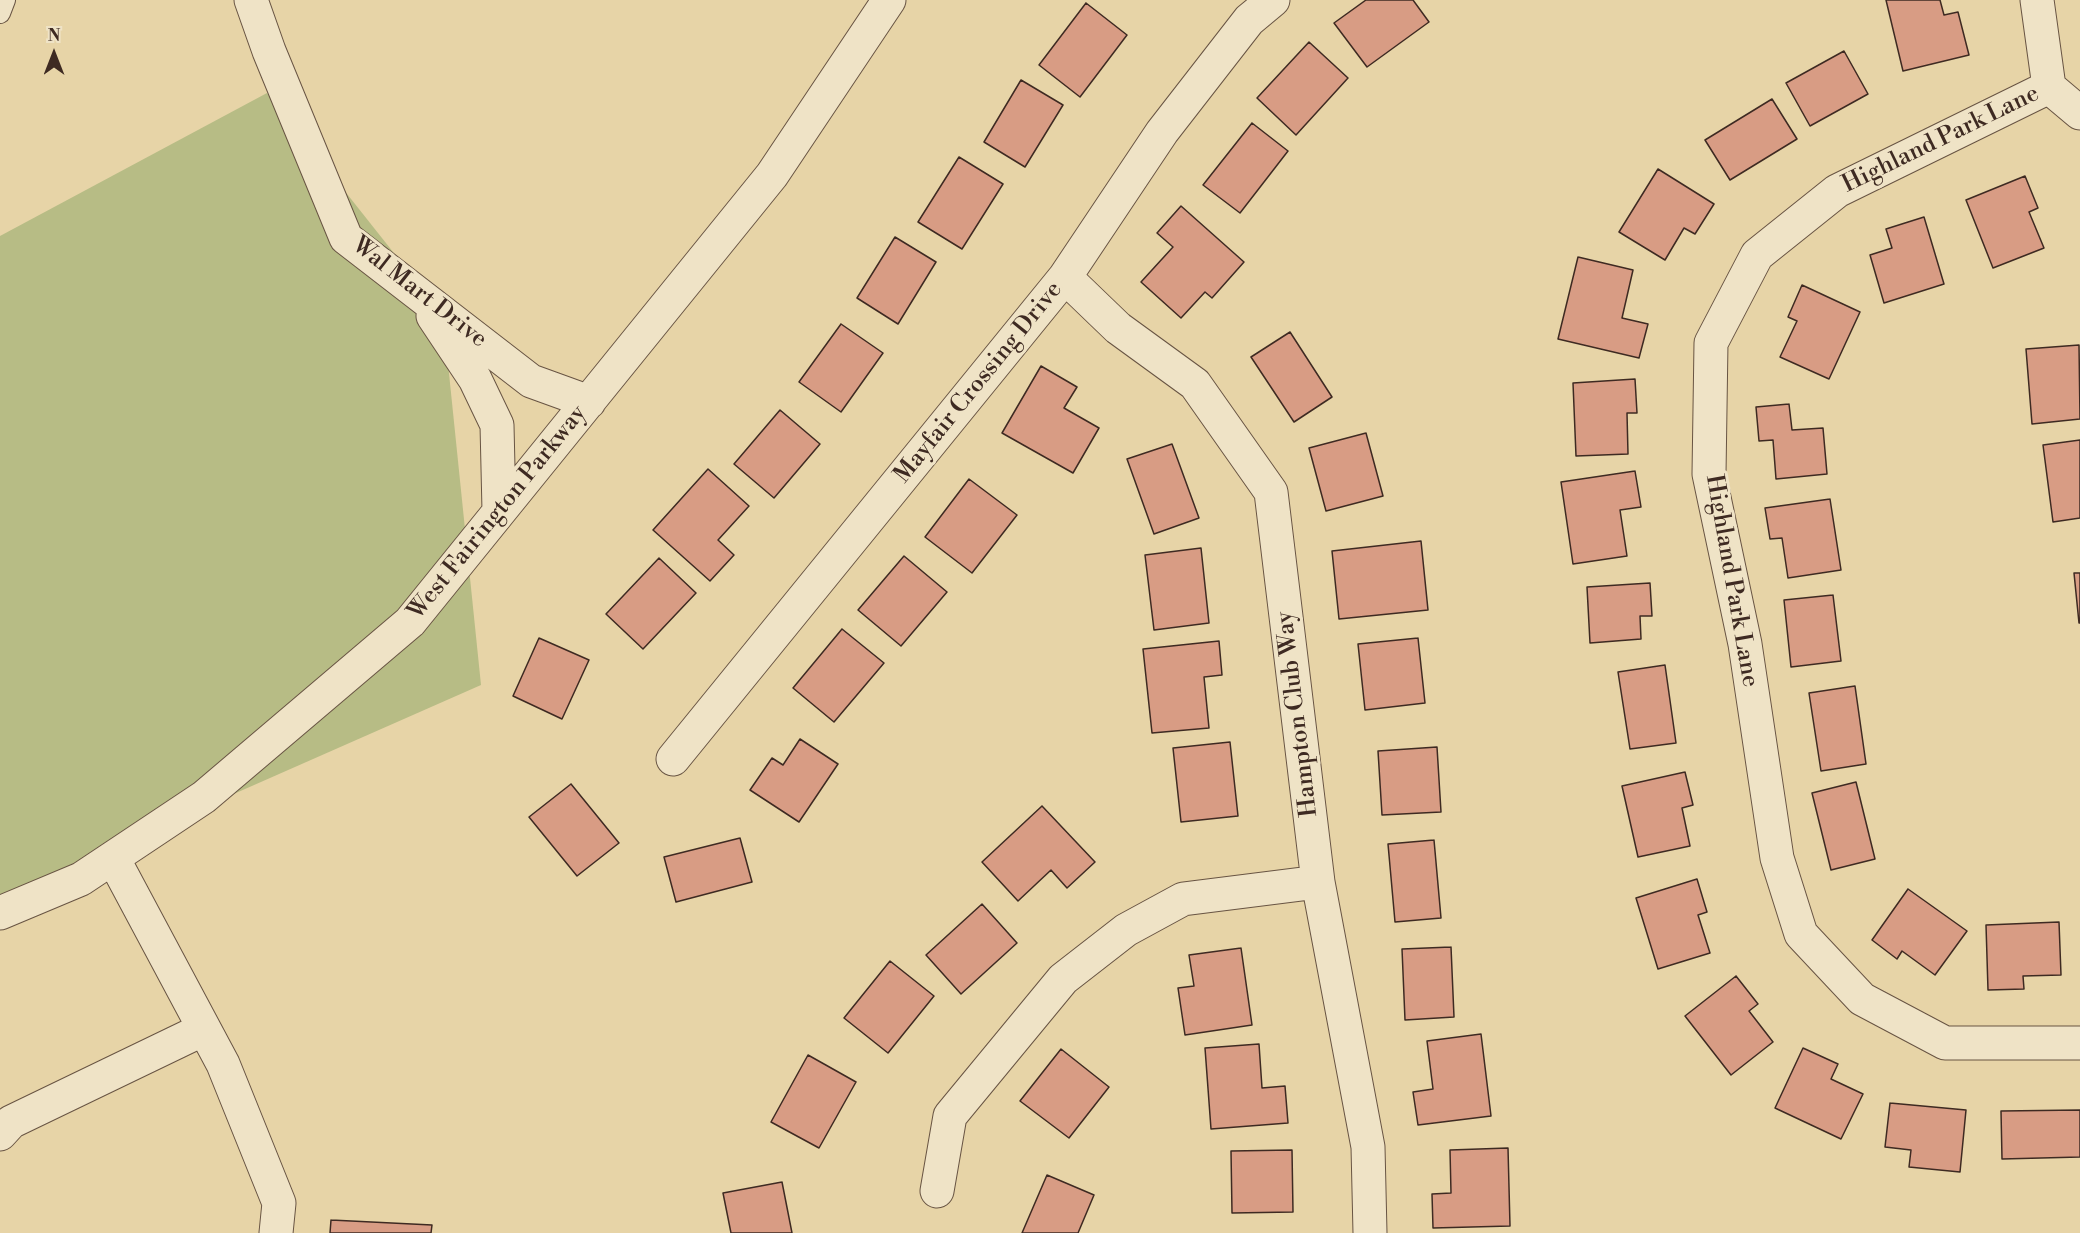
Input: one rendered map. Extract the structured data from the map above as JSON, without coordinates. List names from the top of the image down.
{
  "streets": {
    "street": [
      "Highland Park Lane",
      "Wal Mart Drive",
      "Mayfair Crossing Drive",
      "West Fairington Parkway",
      "Hampton Club Way"
    ]
  },
  "crossings": [
    ["Wal Mart Drive", "West Fairington Parkway"],
    ["Mayfair Crossing Drive", "Hampton Club Way"]
  ],
  "north": "top"
}
